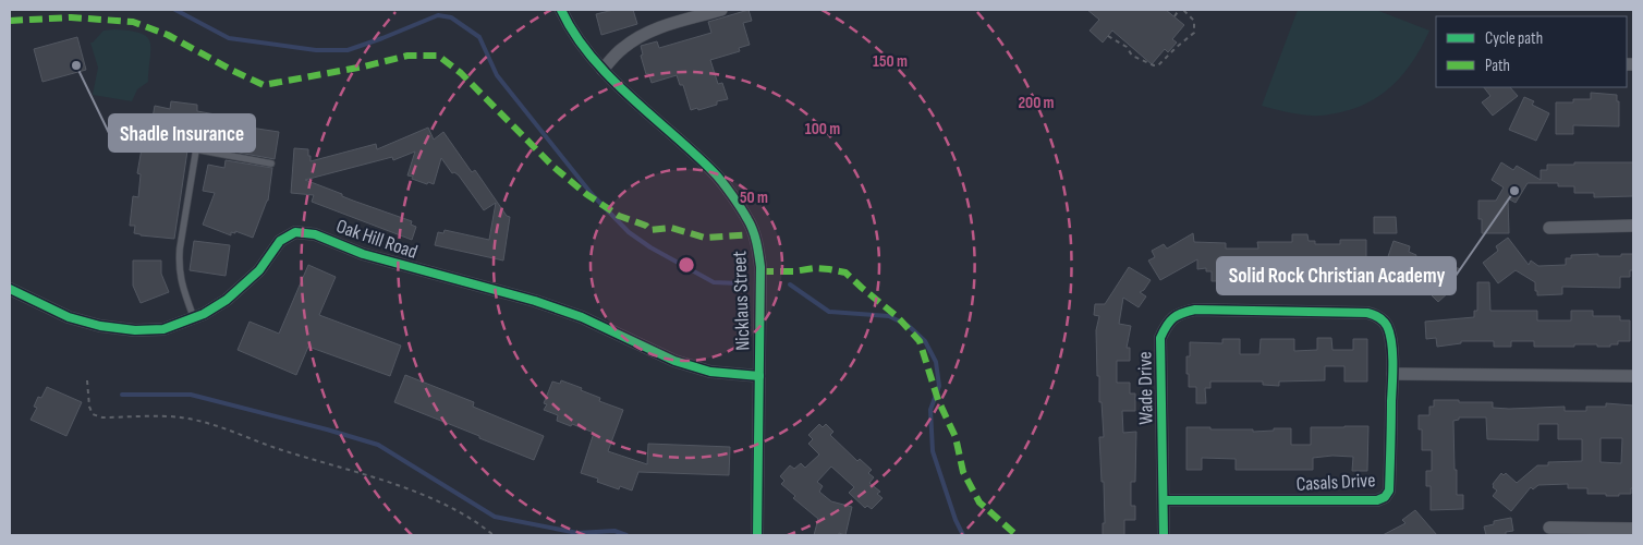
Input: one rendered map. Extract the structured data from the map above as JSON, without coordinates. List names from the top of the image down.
{
  "streets": {
    "street": [
      "Oak Hill Road",
      "Nicklaus Street",
      "Wade Drive",
      "Casals Drive"
    ]
  },
  "crossings": [
    ["Oak Hill Road", "Nicklaus Street"],
    ["Wade Drive", "Casals Drive"]
  ],
  "places": ["Shadle Insurance", "Solid Rock Christian Academy"],
  "legend": ["Cycle path", "Path"],
  "rings": [
    "150 m",
    "200 m",
    "100 m",
    "50 m"
  ]
}
